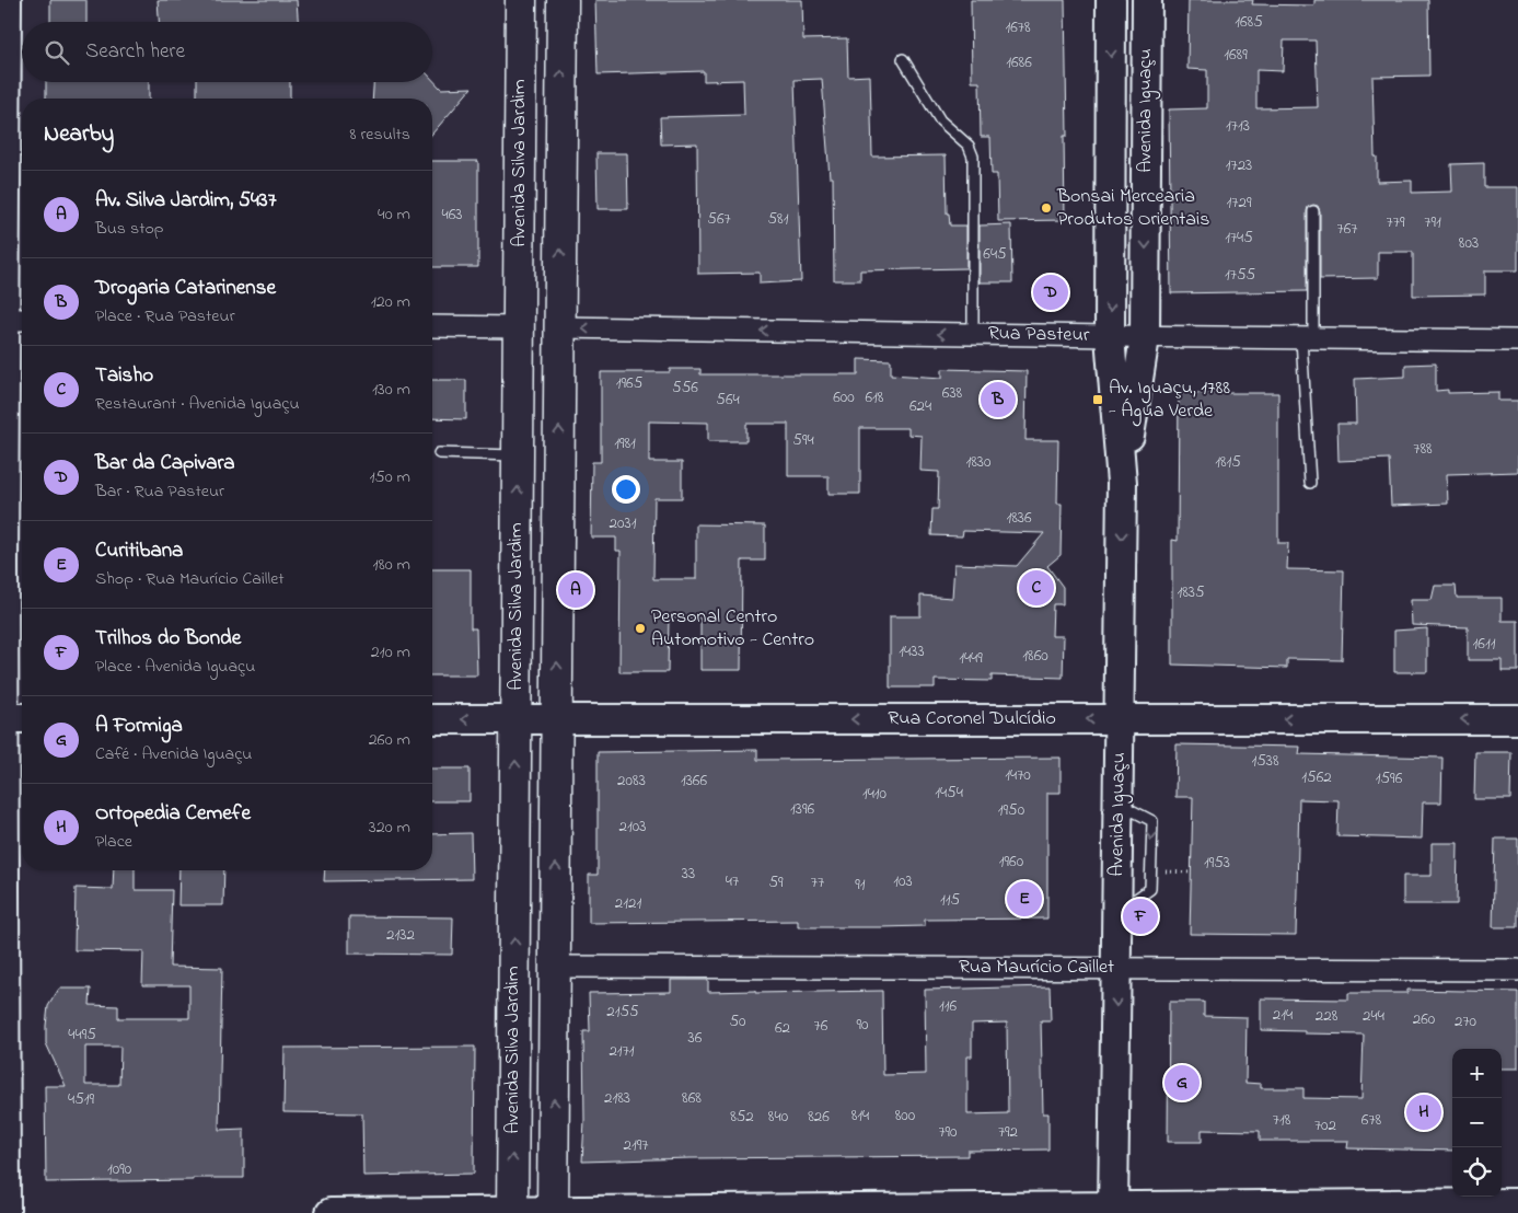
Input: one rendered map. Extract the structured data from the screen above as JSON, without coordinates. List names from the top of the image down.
{
  "streets": {
    "main road": ["Avenida Iguaçu", "Avenida Silva Jardim", "Rua Coronel Dulcídio"],
    "street": ["Rua Pasteur", "Rua Maurício Caillet"]
  },
  "crossings": [
    ["Avenida Iguaçu", "Rua Pasteur"],
    ["Avenida Iguaçu", "Rua Coronel Dulcídio"],
    ["Avenida Iguaçu", "Rua Maurício Caillet"],
    ["Avenida Silva Jardim", "Rua Pasteur"],
    ["Avenida Silva Jardim", "Rua Coronel Dulcídio"],
    ["Avenida Silva Jardim", "Rua Maurício Caillet"]
  ],
  "one_way": [
    "Avenida Iguaçu",
    "Avenida Silva Jardim",
    "Rua Pasteur",
    "Rua Coronel Dulcídio"
  ],
  "places": {
    "other": ["Bonsai Mercearia Produtos Orientais", "Personal Centro Automotivo - Centro"],
    "transit": ["Av. Iguaçu, 1788 - Água Verde"]
  },
  "house_numbers": [
    "1685",
    "1678",
    "1689",
    "1686",
    "1713",
    "1723",
    "1729",
    "463",
    "567",
    "581",
    "779",
    "791",
    "767",
    "1745",
    "803",
    "645",
    "1755",
    "1965",
    "556",
    "638",
    "600",
    "618",
    "564",
    "624",
    "594",
    "1981",
    "788",
    "1830",
    "1815",
    "1836",
    "2031",
    "1835",
    "1611",
    "1433",
    "1860",
    "1449",
    "1538",
    "1470",
    "1562",
    "1596",
    "2083",
    "1366",
    "1454",
    "1410",
    "1396",
    "1950",
    "2103",
    "1960",
    "1953",
    "33",
    "47",
    "103",
    "59",
    "77",
    "91",
    "115",
    "2121",
    "2132",
    "116",
    "2155",
    "214",
    "228",
    "244",
    "260",
    "50",
    "270",
    "90",
    "76",
    "62",
    "4495",
    "36",
    "2171",
    "2183",
    "868",
    "4519",
    "814",
    "800",
    "852",
    "840",
    "826",
    "718",
    "678",
    "702",
    "790",
    "792",
    "2197",
    "1090"
  ],
  "page": {
    "search": "Search here",
    "heading": ["Nearby", "8 results"],
    "list": [
      {
        "mark": "A",
        "name": "Av. Silva Jardim, 5437",
        "note": "Bus stop",
        "value": "40 m"
      },
      {
        "mark": "B",
        "name": "Drogaria Catarinense",
        "note": "Place · Rua Pasteur",
        "value": "120 m"
      },
      {
        "mark": "C",
        "name": "Taisho",
        "note": "Restaurant · Avenida Iguaçu",
        "value": "130 m"
      },
      {
        "mark": "D",
        "name": "Bar da Capivara",
        "note": "Bar · Rua Pasteur",
        "value": "150 m"
      },
      {
        "mark": "E",
        "name": "Curitibana",
        "note": "Shop · Rua Maurício Caillet",
        "value": "180 m"
      },
      {
        "mark": "F",
        "name": "Trilhos do Bonde",
        "note": "Place · Avenida Iguaçu",
        "value": "210 m"
      },
      {
        "mark": "G",
        "name": "A Formiga",
        "note": "Café · Avenida Iguaçu",
        "value": "260 m"
      },
      {
        "mark": "H",
        "name": "Ortopedia Cemefe",
        "note": "Place",
        "value": "320 m"
      }
    ],
    "pins": [
      "D",
      "B",
      "C",
      "A",
      "E",
      "F",
      "G",
      "H"
    ],
    "map_buttons": ["+", "−"]
  }
}
